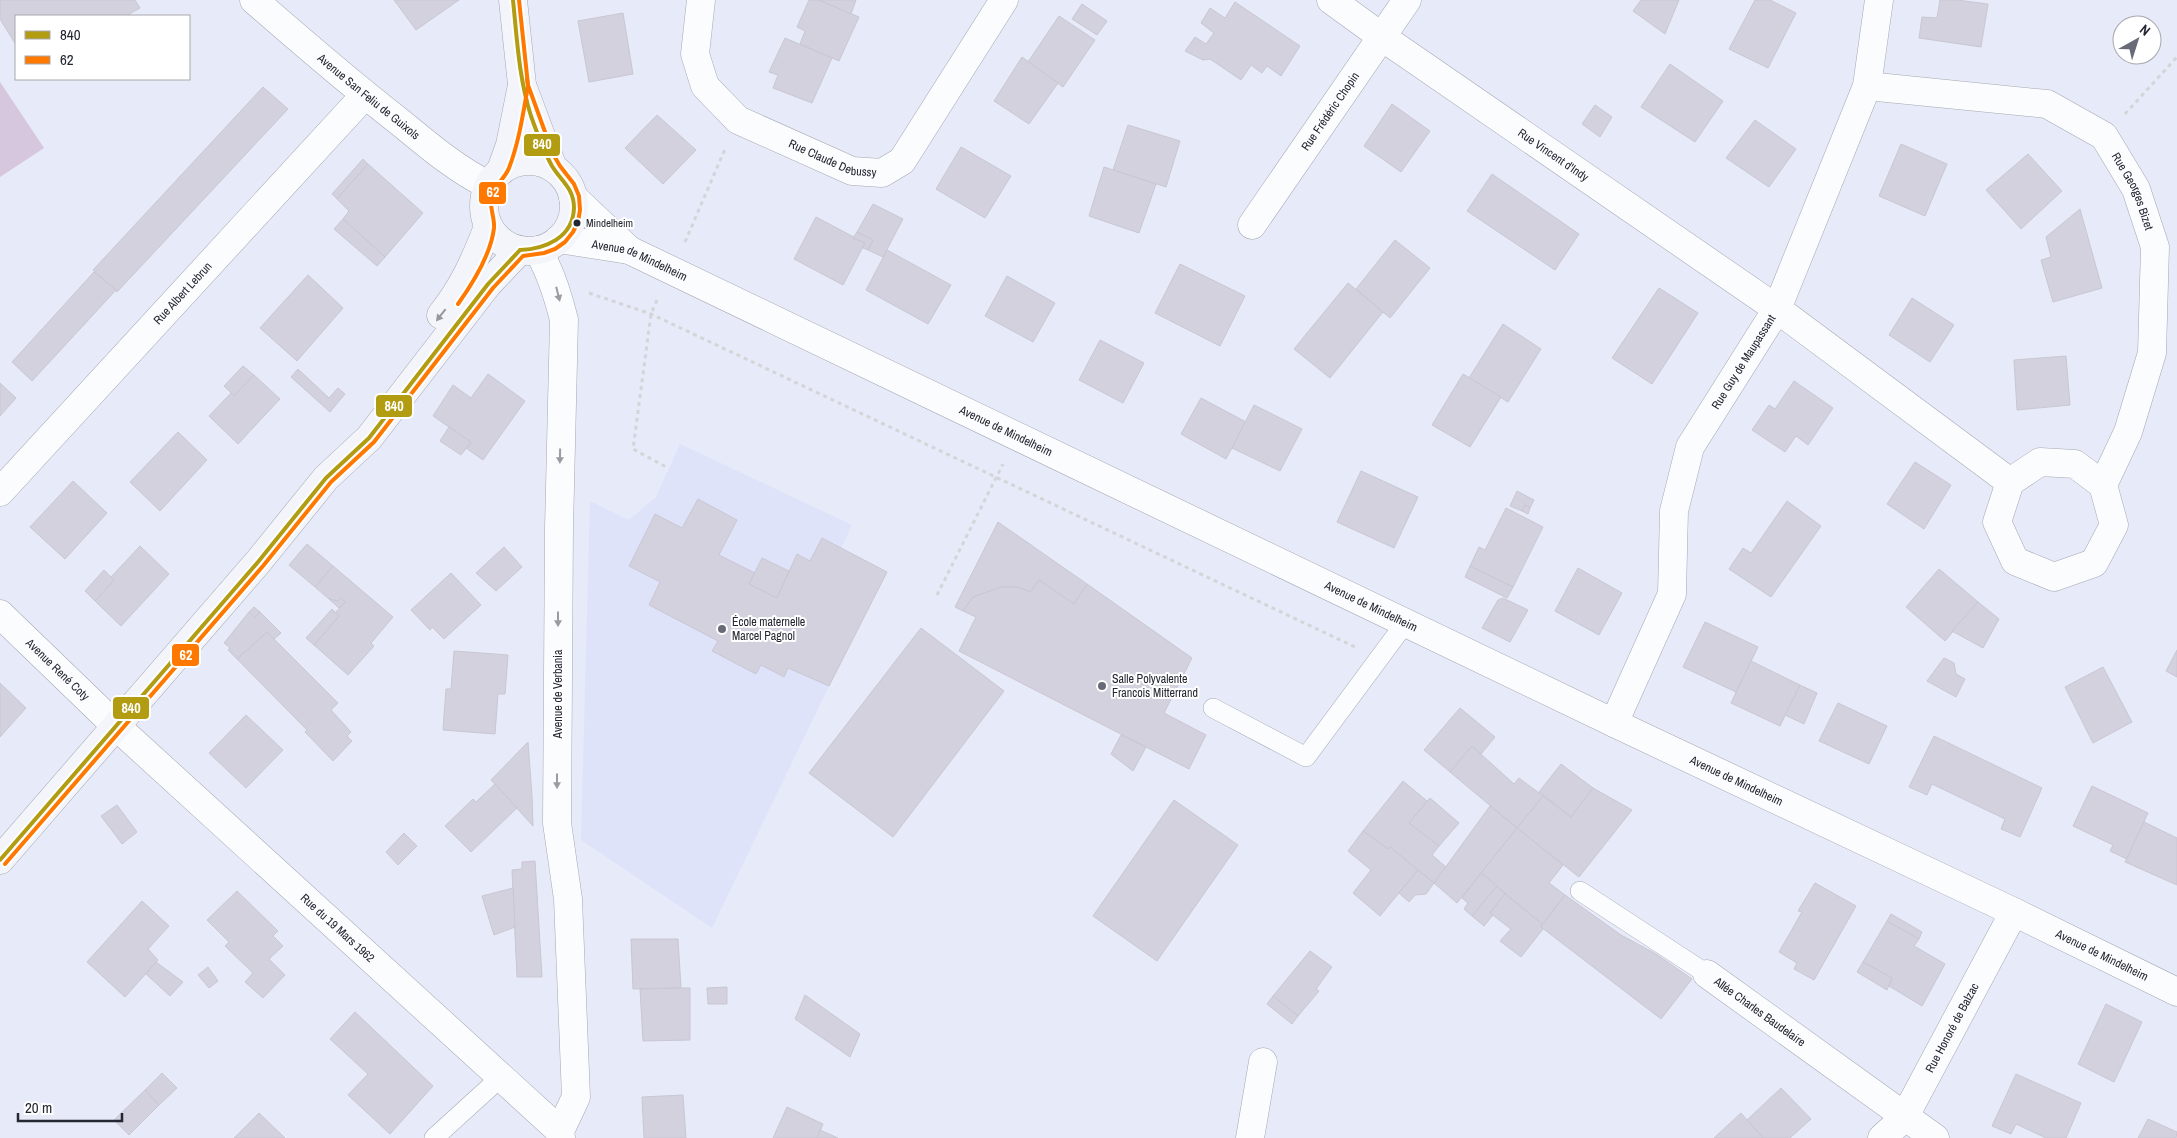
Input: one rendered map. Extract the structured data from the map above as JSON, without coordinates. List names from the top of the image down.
{
  "streets": {
    "street": [
      "Avenue San Feliu de Guixols",
      "Rue Frédéric Chopin",
      "Rue Vincent d'Indy",
      "Rue Claude Debussy",
      "Rue Georges Bizet",
      "Avenue de Mindelheim",
      "Rue Albert Lebrun",
      "Rue Guy de Maupassant",
      "Avenue René Coty",
      "Avenue de Verbania",
      "Rue du 19 Mars 1962",
      "Allée Charles Baudelaire",
      "Rue Honoré de Balzac"
    ]
  },
  "crossings": [
    ["Avenue San Feliu de Guixols", "Avenue de Mindelheim"],
    ["Avenue San Feliu de Guixols", "Rue Albert Lebrun"],
    ["Avenue San Feliu de Guixols", "Avenue de Verbania"],
    ["Rue Frédéric Chopin", "Rue Vincent d'Indy"],
    ["Rue Vincent d'Indy", "Rue Guy de Maupassant"],
    ["Rue Georges Bizet", "Rue Guy de Maupassant"],
    ["Avenue de Mindelheim", "Rue Guy de Maupassant"],
    ["Avenue de Mindelheim", "Avenue de Verbania"],
    ["Avenue de Mindelheim", "Rue Honoré de Balzac"],
    ["Avenue René Coty", "Rue du 19 Mars 1962"],
    ["Avenue de Verbania", "Rue du 19 Mars 1962"],
    ["Allée Charles Baudelaire", "Rue Honoré de Balzac"]
  ],
  "one_way": ["Avenue de Verbania"],
  "places": ["Mindelheim", "École maternelle Marcel Pagnol", "Salle Polyvalente Francois Mitterrand"],
  "lines": ["transit line 840", "transit line 62"],
  "legend": ["840", "62"],
  "scale_bar": "20 m",
  "north": "top right"
}
